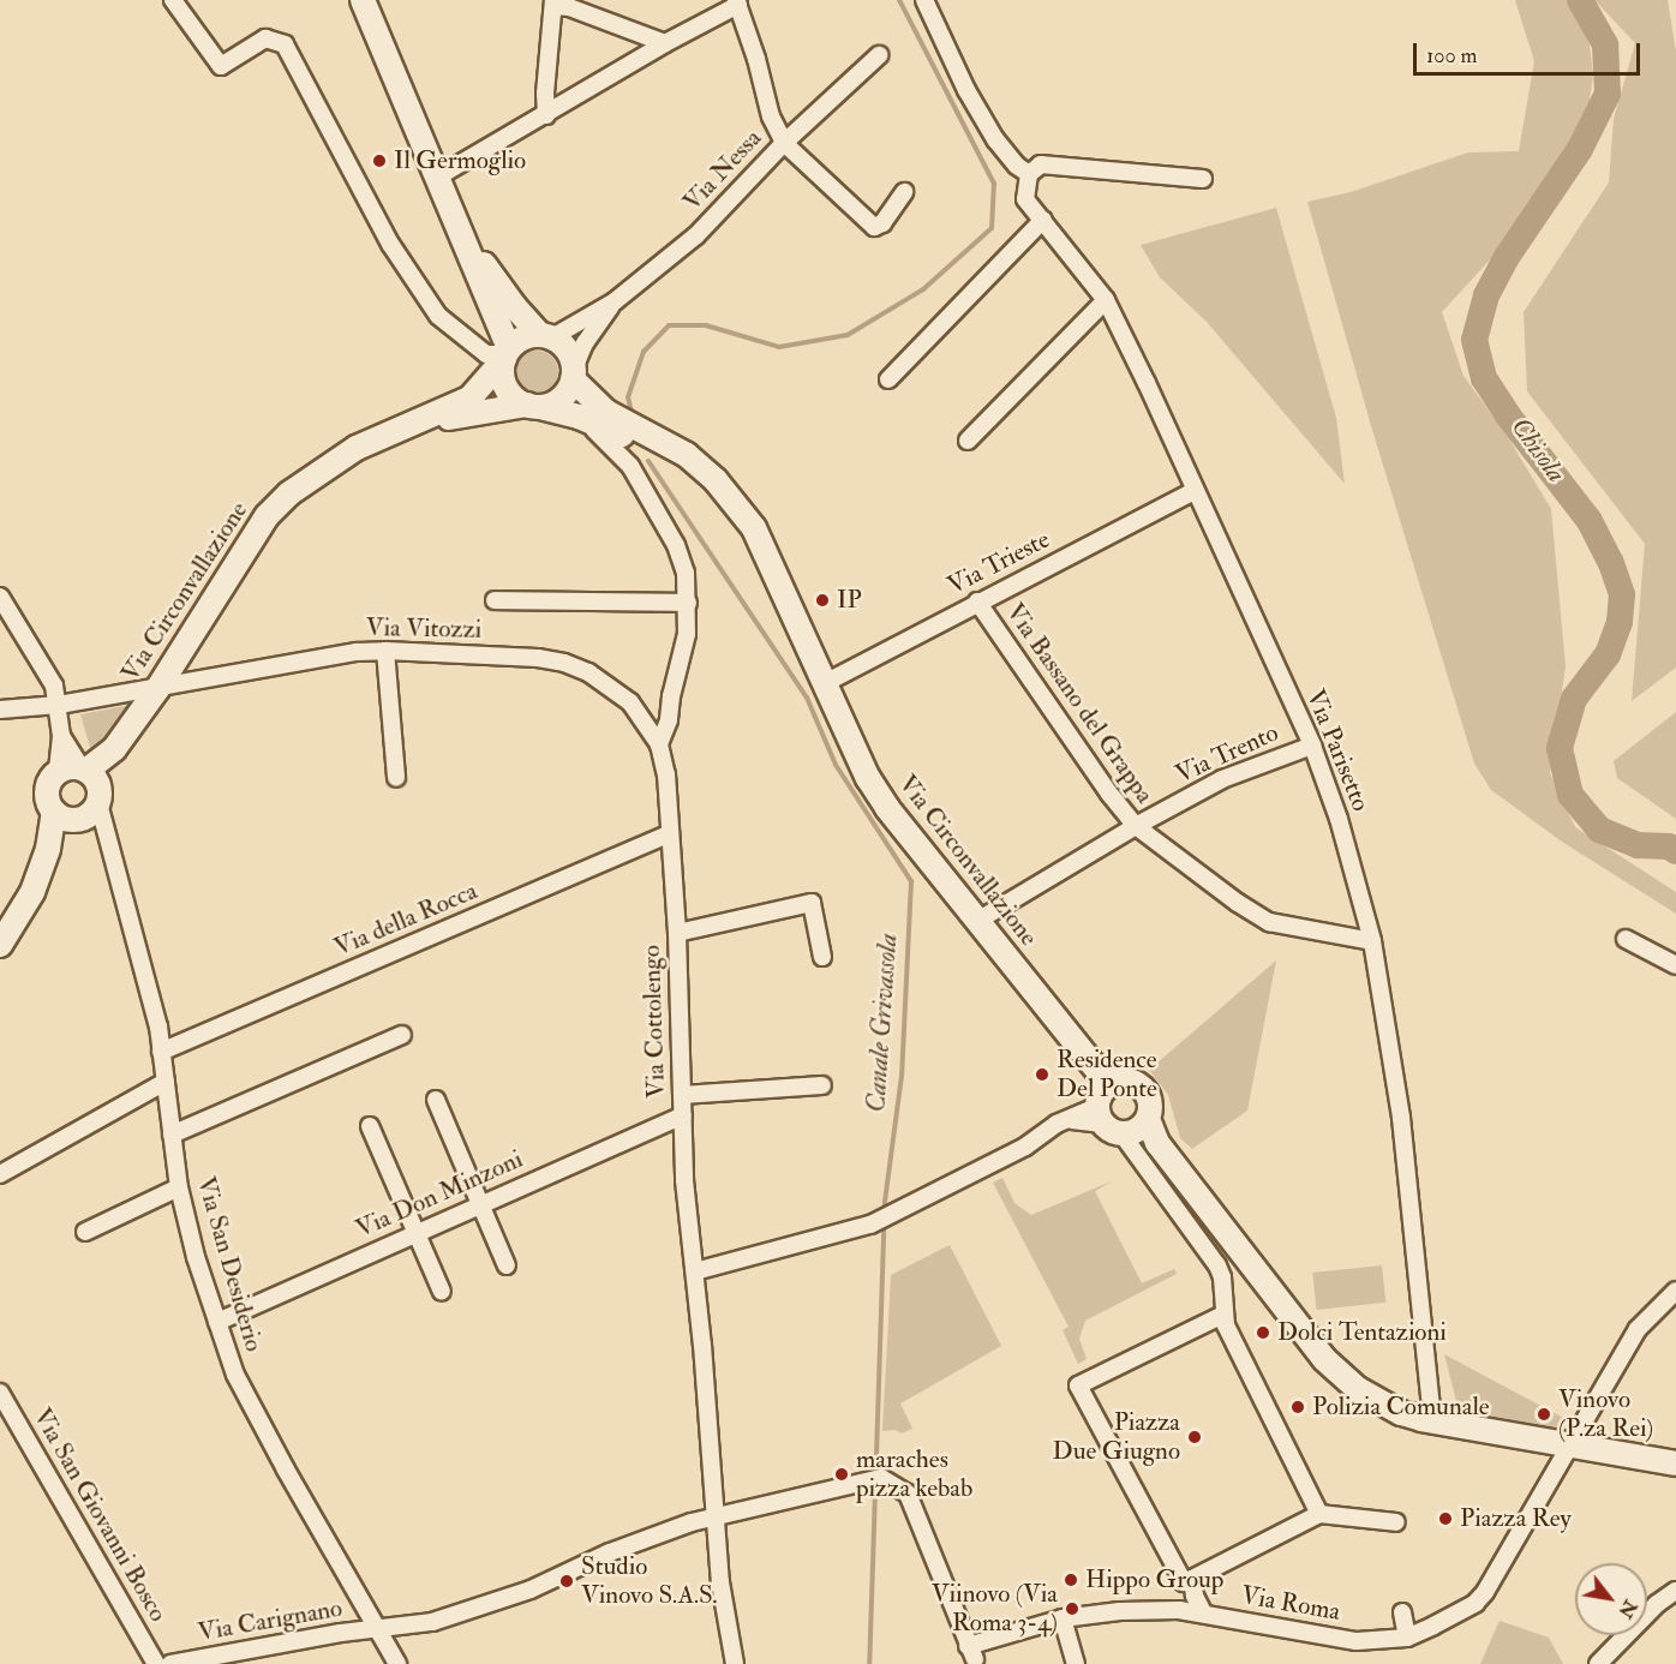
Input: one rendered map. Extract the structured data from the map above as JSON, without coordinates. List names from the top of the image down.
{
  "streets": {
    "street": [
      "Via Nessa",
      "Via Trieste",
      "Via Circonvallazione",
      "Via Vitozzi",
      "Via Bassano del Grappa",
      "Via Parisetto",
      "Via Trento",
      "Via della Rocca",
      "Via Cottolengo",
      "Via Don Minzoni",
      "Via San Desiderio",
      "Via San Giovanni Bosco",
      "Via Roma",
      "Via Carignano"
    ]
  },
  "crossings": [
    ["Via Trieste", "Via Circonvallazione"],
    ["Via Trieste", "Via Bassano del Grappa"],
    ["Via Trieste", "Via Parisetto"],
    ["Via Circonvallazione", "Via Vitozzi"],
    ["Via Circonvallazione", "Via Parisetto"],
    ["Via Circonvallazione", "Via Trento"],
    ["Via Circonvallazione", "Via Cottolengo"],
    ["Via Circonvallazione", "Via San Desiderio"],
    ["Via Vitozzi", "Via Cottolengo"],
    ["Via Vitozzi", "Via San Desiderio"],
    ["Via Bassano del Grappa", "Via Parisetto"],
    ["Via Bassano del Grappa", "Via Trento"],
    ["Via Parisetto", "Via Trento"],
    ["Via della Rocca", "Via Cottolengo"],
    ["Via della Rocca", "Via San Desiderio"],
    ["Via Cottolengo", "Via Don Minzoni"],
    ["Via Cottolengo", "Via Carignano"],
    ["Via Don Minzoni", "Via San Desiderio"],
    ["Via San Desiderio", "Via Carignano"],
    ["Via Roma", "Via Carignano"]
  ],
  "water": ["Chisola", "Canale Grivassola"],
  "places": [
    "Il Germoglio",
    "IP",
    "Residence Del Ponte",
    "Dolci Tentazioni",
    "Polizia Comunale",
    "Vinovo (P.za Rei)",
    "Piazza Due Giugno",
    "maraches pizza kebab",
    "Piazza Rey",
    "Hippo Group",
    "Studio Vinovo S.A.S.",
    "Viinovo (Via Roma 3-4)"
  ],
  "scale_bar": "100 m",
  "north": "bottom right"
}
